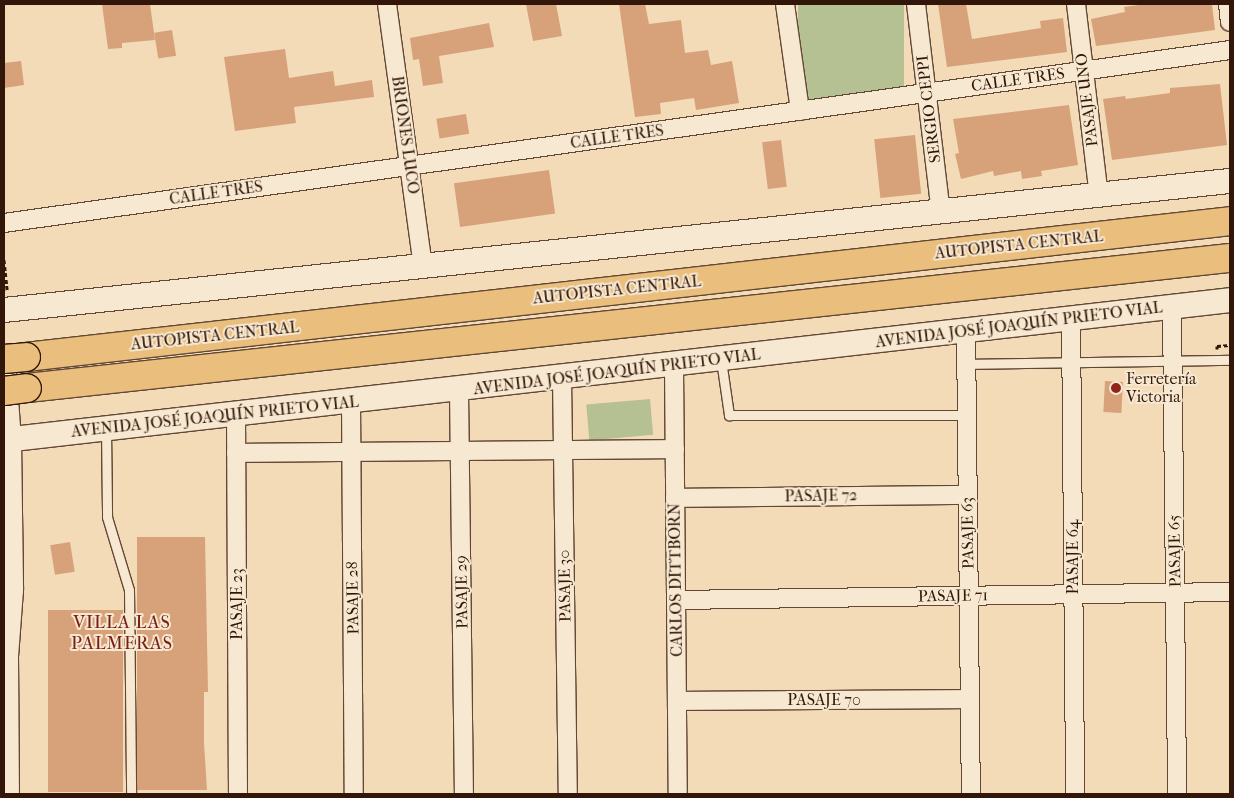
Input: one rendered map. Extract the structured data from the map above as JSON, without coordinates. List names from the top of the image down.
{
  "streets": {
    "highway": ["AUTOPISTA CENTRAL"],
    "main road": ["AVENIDA JOSÉ JOAQUÍN PRIETO VIAL"],
    "street": [
      "CALLE TRES",
      "PASAJE UNO",
      "SERGIO CEPPI",
      "BRIONES LUCO",
      "PASAJE 72",
      "PASAJE 63",
      "PASAJE 65",
      "PASAJE 64",
      "CARLOS DITTBORN",
      "PASAJE 30",
      "PASAJE 29",
      "PASAJE 71",
      "PASAJE 28",
      "PASAJE 23",
      "PASAJE 70"
    ]
  },
  "crossings": [
    ["CALLE TRES", "PASAJE UNO"],
    ["CALLE TRES", "SERGIO CEPPI"],
    ["CALLE TRES", "BRIONES LUCO"],
    ["AVENIDA JOSÉ JOAQUÍN PRIETO VIAL", "PASAJE 63"],
    ["AVENIDA JOSÉ JOAQUÍN PRIETO VIAL", "PASAJE 65"],
    ["AVENIDA JOSÉ JOAQUÍN PRIETO VIAL", "PASAJE 64"],
    ["AVENIDA JOSÉ JOAQUÍN PRIETO VIAL", "CARLOS DITTBORN"],
    ["AVENIDA JOSÉ JOAQUÍN PRIETO VIAL", "PASAJE 30"],
    ["AVENIDA JOSÉ JOAQUÍN PRIETO VIAL", "PASAJE 29"],
    ["AVENIDA JOSÉ JOAQUÍN PRIETO VIAL", "PASAJE 28"],
    ["AVENIDA JOSÉ JOAQUÍN PRIETO VIAL", "PASAJE 23"],
    ["PASAJE 72", "PASAJE 63"],
    ["PASAJE 72", "CARLOS DITTBORN"],
    ["PASAJE 63", "PASAJE 71"],
    ["PASAJE 63", "PASAJE 70"],
    ["PASAJE 65", "PASAJE 71"],
    ["PASAJE 64", "PASAJE 71"],
    ["CARLOS DITTBORN", "PASAJE 71"],
    ["CARLOS DITTBORN", "PASAJE 70"]
  ],
  "districts": ["VILLA LAS PALMERAS"],
  "places": ["Ferretería Victoria"]
}
